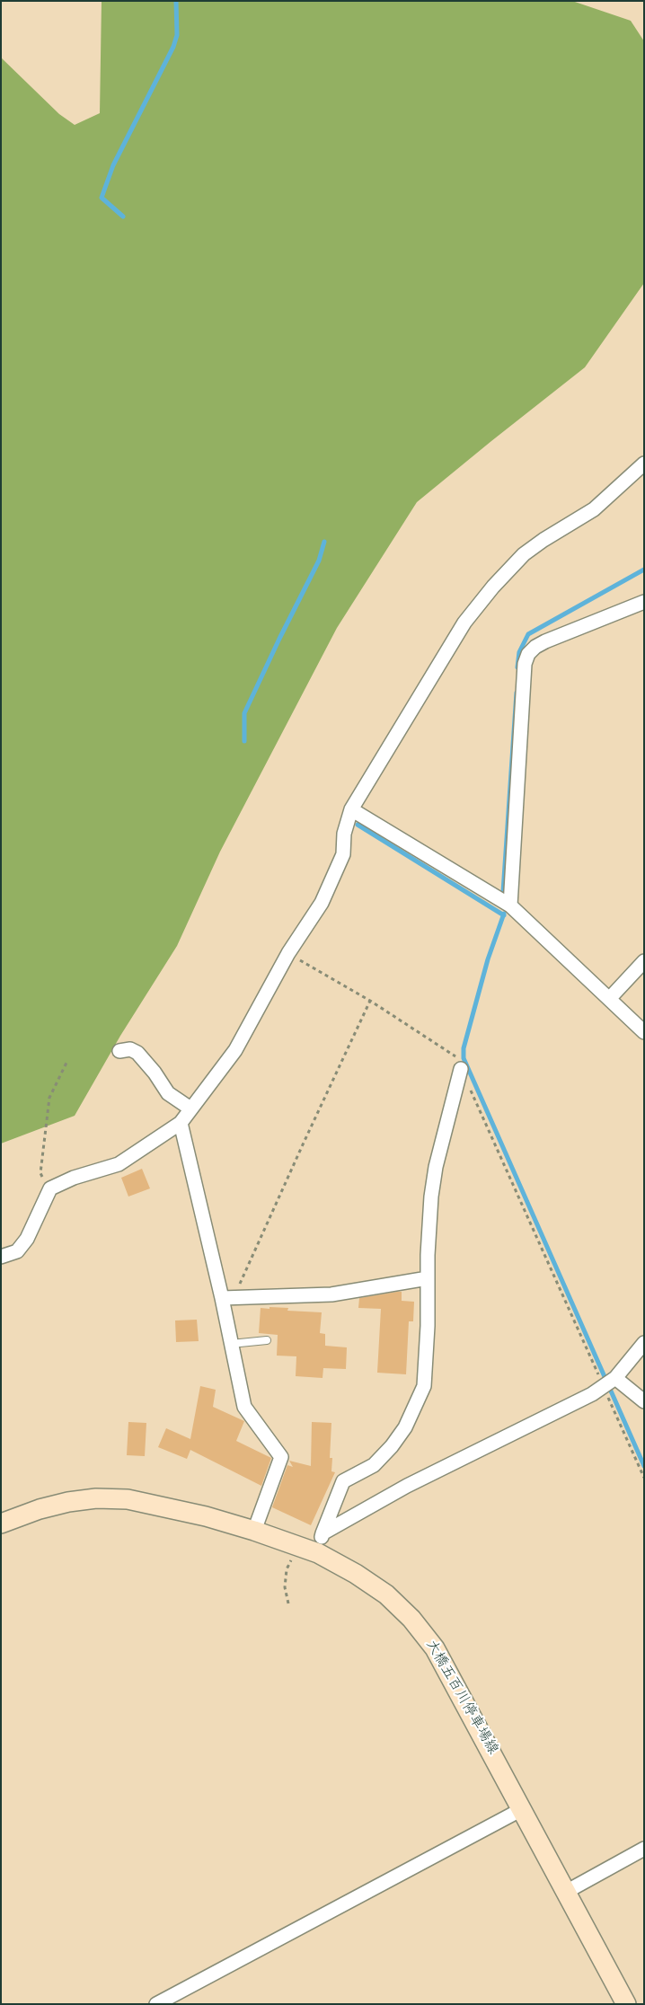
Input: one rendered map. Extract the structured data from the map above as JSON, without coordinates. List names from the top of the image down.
{
  "streets": {
    "main road": ["大橋五百川停車場線"]
  }
}
